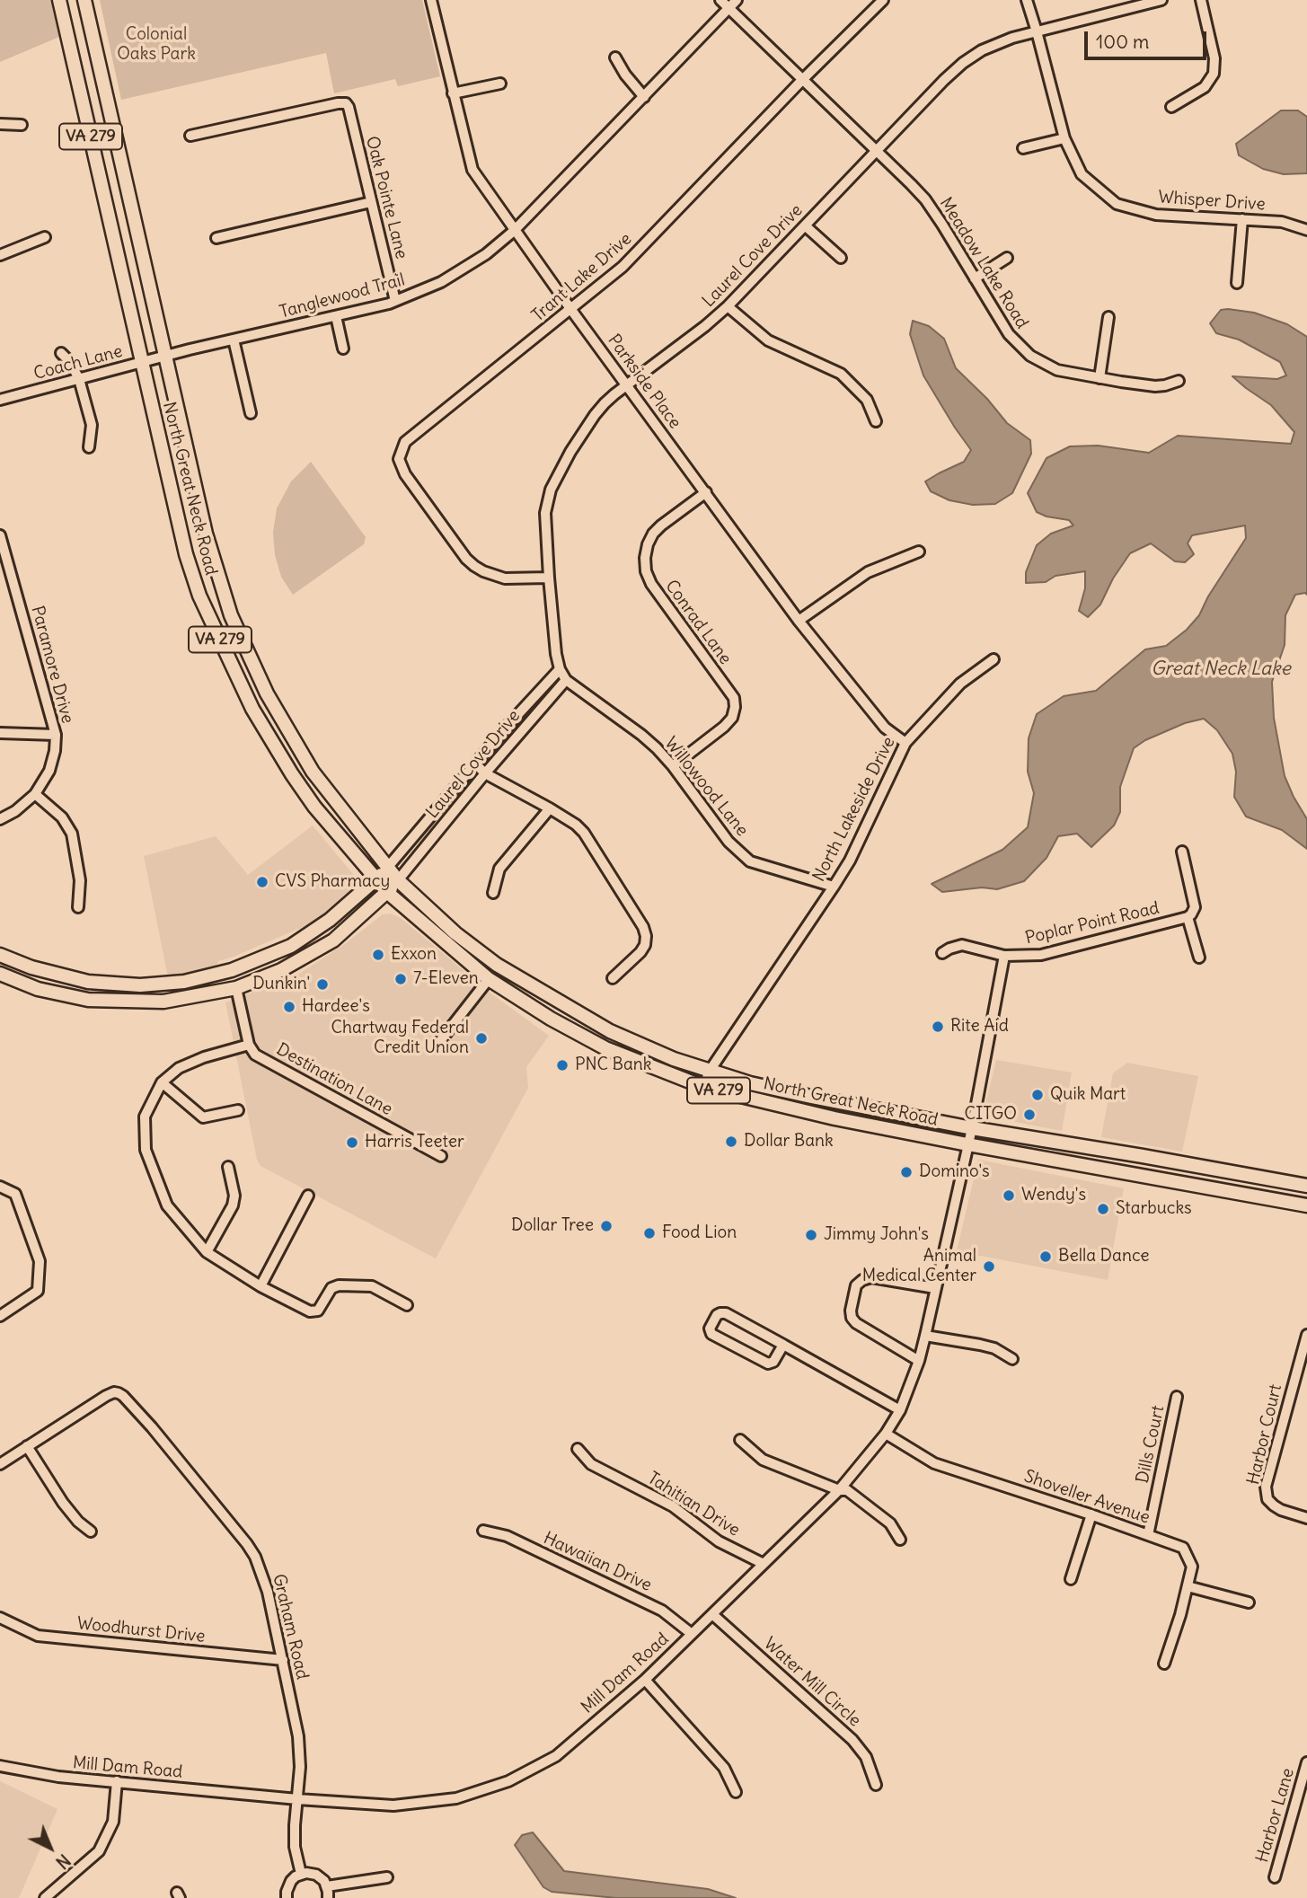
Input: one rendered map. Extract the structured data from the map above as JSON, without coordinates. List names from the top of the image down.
{
  "streets": {
    "main road": ["VA 279", "North Great Neck Road"],
    "street": [
      "Oak Pointe Lane",
      "Whisper Drive",
      "Laurel Cove Drive",
      "Meadow Lake Road",
      "Trant Lake Drive",
      "Tanglewood Trail",
      "Coach Lane",
      "Parkside Place",
      "Conrad Lane",
      "Paramore Drive",
      "Willowood Lane",
      "North Lakeside Drive",
      "Poplar Point Road",
      "Destination Lane",
      "Harbor Court",
      "Dills Court",
      "Shoveller Avenue",
      "Tahitian Drive",
      "Hawaiian Drive",
      "Graham Road",
      "Woodhurst Drive",
      "Mill Dam Road",
      "Water Mill Circle",
      "Harbor Lane"
    ]
  },
  "crossings": [
    ["Oak Pointe Lane", "Tanglewood Trail"],
    ["Whisper Drive", "Laurel Cove Drive"],
    ["Laurel Cove Drive", "Meadow Lake Road"],
    ["Laurel Cove Drive", "Trant Lake Drive"],
    ["Laurel Cove Drive", "Parkside Place"],
    ["Laurel Cove Drive", "North Great Neck Road"],
    ["Laurel Cove Drive", "Willowood Lane"],
    ["Meadow Lake Road", "Trant Lake Drive"],
    ["Meadow Lake Road", "Tanglewood Trail"],
    ["Trant Lake Drive", "Parkside Place"],
    ["Tanglewood Trail", "Coach Lane"],
    ["Tanglewood Trail", "Parkside Place"],
    ["Tanglewood Trail", "North Great Neck Road"],
    ["Coach Lane", "North Great Neck Road"],
    ["Parkside Place", "Conrad Lane"],
    ["Parkside Place", "North Lakeside Drive"],
    ["North Great Neck Road", "North Lakeside Drive"],
    ["North Great Neck Road", "Poplar Point Road"],
    ["North Great Neck Road", "Mill Dam Road"],
    ["Conrad Lane", "Willowood Lane"],
    ["Willowood Lane", "North Lakeside Drive"],
    ["Poplar Point Road", "Mill Dam Road"],
    ["Dills Court", "Shoveller Avenue"],
    ["Shoveller Avenue", "Mill Dam Road"],
    ["Tahitian Drive", "Mill Dam Road"],
    ["Hawaiian Drive", "Mill Dam Road"],
    ["Graham Road", "Woodhurst Drive"],
    ["Graham Road", "Mill Dam Road"],
    ["Mill Dam Road", "Water Mill Circle"]
  ],
  "water": ["Great Neck Lake"],
  "parks": ["Colonial Oaks Park"],
  "places": [
    "CVS Pharmacy",
    "Exxon",
    "7-Eleven",
    "Dunkin'",
    "Hardee's",
    "Rite Aid",
    "Chartway Federal Credit Union",
    "PNC Bank",
    "Quik Mart",
    "CITGO",
    "Dollar Bank",
    "Harris Teeter",
    "Domino's",
    "Wendy's",
    "Starbucks",
    "Dollar Tree",
    "Food Lion",
    "Jimmy John's",
    "Bella Dance",
    "Animal Medical Center"
  ],
  "scale_bar": "100 m",
  "north": "bottom right"
}
